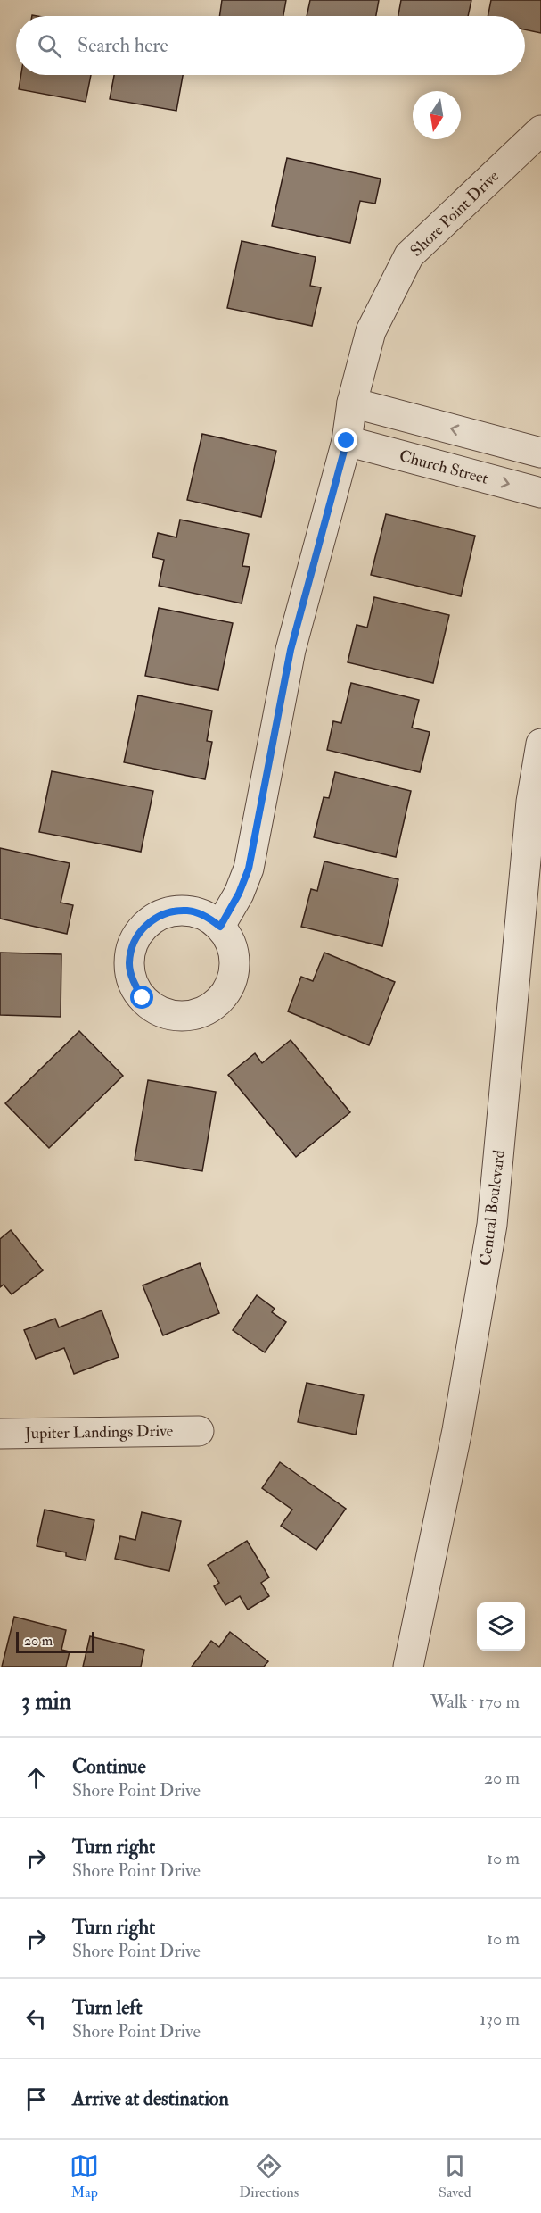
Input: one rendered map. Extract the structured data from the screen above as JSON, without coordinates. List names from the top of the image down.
{
  "streets": {
    "street": [
      "Shore Point Drive",
      "Church Street",
      "Central Boulevard",
      "Jupiter Landings Drive"
    ]
  },
  "crossings": [
    ["Shore Point Drive", "Church Street"]
  ],
  "scale_bar": "20 m",
  "north": "bottom",
  "page": {
    "search": "Search here",
    "scale": "20 m",
    "heading": ["3 min", "Walk · 170 m"],
    "list": [
      ["Continue", "Shore Point Drive", "20 m"],
      ["Turn right", "Shore Point Drive", "10 m"],
      ["Turn right", "Shore Point Drive", "10 m"],
      ["Turn left", "Shore Point Drive", "130 m"],
      "Arrive at destination"
    ],
    "nav": ["Map", "Directions", "Saved"]
  }
}
